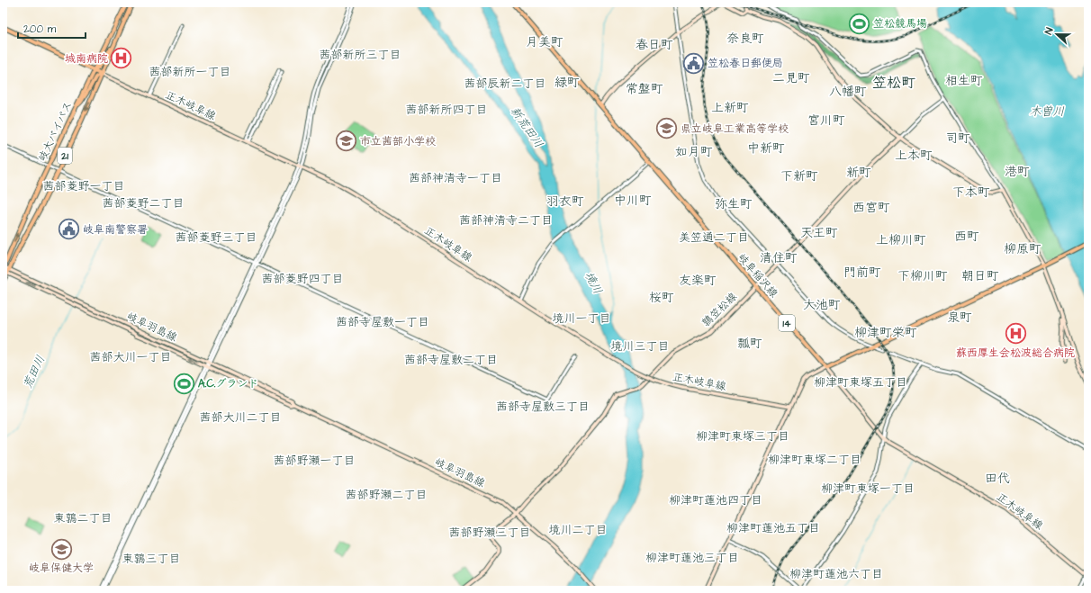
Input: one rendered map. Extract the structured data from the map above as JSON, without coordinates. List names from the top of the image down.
{
  "streets": {
    "main road": [
      "正木岐阜線",
      "岐大バイパス",
      "21",
      "岐阜稲沢線",
      "鶉笠松線",
      "14",
      "岐阜羽島線"
    ]
  },
  "crossings": [
    ["正木岐阜線", "岐大バイパス"],
    ["正木岐阜線", "21"],
    ["正木岐阜線", "岐阜稲沢線"],
    ["岐大バイパス", "21"],
    ["岐大バイパス", "岐阜羽島線"],
    ["岐阜稲沢線", "鶉笠松線"],
    ["鶉笠松線", "岐阜羽島線"]
  ],
  "districts": [
    "奈良町",
    "月美町",
    "春日町",
    "茜部新所三丁目",
    "茜部新所一丁目",
    "二見町",
    "相生町",
    "緑町",
    "笠松町",
    "茜部辰新二丁目",
    "常盤町",
    "八幡町",
    "上新町",
    "茜部新所四丁目",
    "宮川町",
    "司町",
    "中新町",
    "如月町",
    "上本町",
    "港町",
    "新町",
    "下新町",
    "茜部神清寺一丁目",
    "茜部菱野一丁目",
    "下本町",
    "中川町",
    "羽衣町",
    "茜部菱野二丁目",
    "弥生町",
    "西宮町",
    "茜部神清寺二丁目",
    "天王町",
    "西町",
    "茜部菱野三丁目",
    "美笠通二丁目",
    "上柳川町",
    "柳原町",
    "清住町",
    "門前町",
    "下柳川町",
    "朝日町",
    "茜部菱野四丁目",
    "友楽町",
    "桜町",
    "大池町",
    "泉町",
    "境川一丁目",
    "茜部寺屋敷一丁目",
    "柳津町栄町",
    "瓢町",
    "境川三丁目",
    "茜部大川一丁目",
    "茜部寺屋敷二丁目",
    "柳津町東塚五丁目",
    "茜部寺屋敷三丁目",
    "茜部大川二丁目",
    "柳津町東塚三丁目",
    "柳津町東塚二丁目",
    "茜部野瀬一丁目",
    "田代",
    "柳津町東塚一丁目",
    "茜部野瀬二丁目",
    "柳津町蓮池四丁目",
    "東鶉二丁目",
    "柳津町蓮池五丁目",
    "境川二丁目",
    "茜部野瀬三丁目",
    "柳津町蓮池三丁目",
    "東鶉三丁目",
    "柳津町蓮池六丁目"
  ],
  "water": [
    "木曽川",
    "新荒田川",
    "境川",
    "荒田川"
  ],
  "places": {
    "sports": ["笠松競馬場", "A.C.グランド"],
    "hospital": ["城南病院", "蘇西厚生会松波総合病院"],
    "public building": ["笠松春日郵便局", "岐阜南警察署"],
    "school or university": ["県立岐阜工業高等学校", "市立茜部小学校", "岐阜保健大学"]
  },
  "scale_bar": "200 m",
  "north": "left"
}
